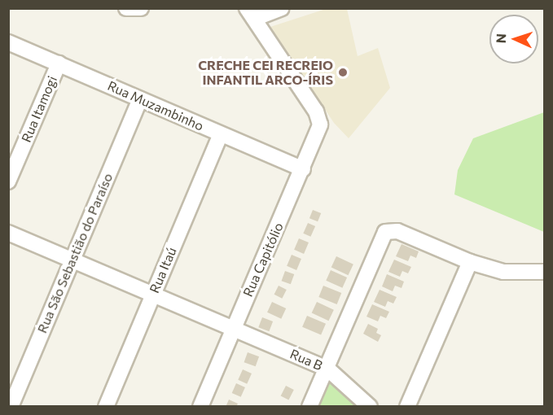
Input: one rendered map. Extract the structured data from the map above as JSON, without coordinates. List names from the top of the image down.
{
  "streets": {
    "street": [
      "Rua Muzambinho",
      "Rua Itamogi",
      "Rua São Sebastião do Paraíso",
      "Rua Capitólio",
      "Rua Itaú",
      "Rua B"
    ]
  },
  "crossings": [
    ["Rua Muzambinho", "Rua Itamogi"],
    ["Rua Muzambinho", "Rua São Sebastião do Paraíso"],
    ["Rua Muzambinho", "Rua Capitólio"],
    ["Rua Muzambinho", "Rua Itaú"],
    ["Rua São Sebastião do Paraíso", "Rua B"],
    ["Rua Capitólio", "Rua B"],
    ["Rua Itaú", "Rua B"]
  ],
  "places": ["CRECHE CEI RECREIO INFANTIL ARCO-ÍRIS"],
  "north": "left"
}
